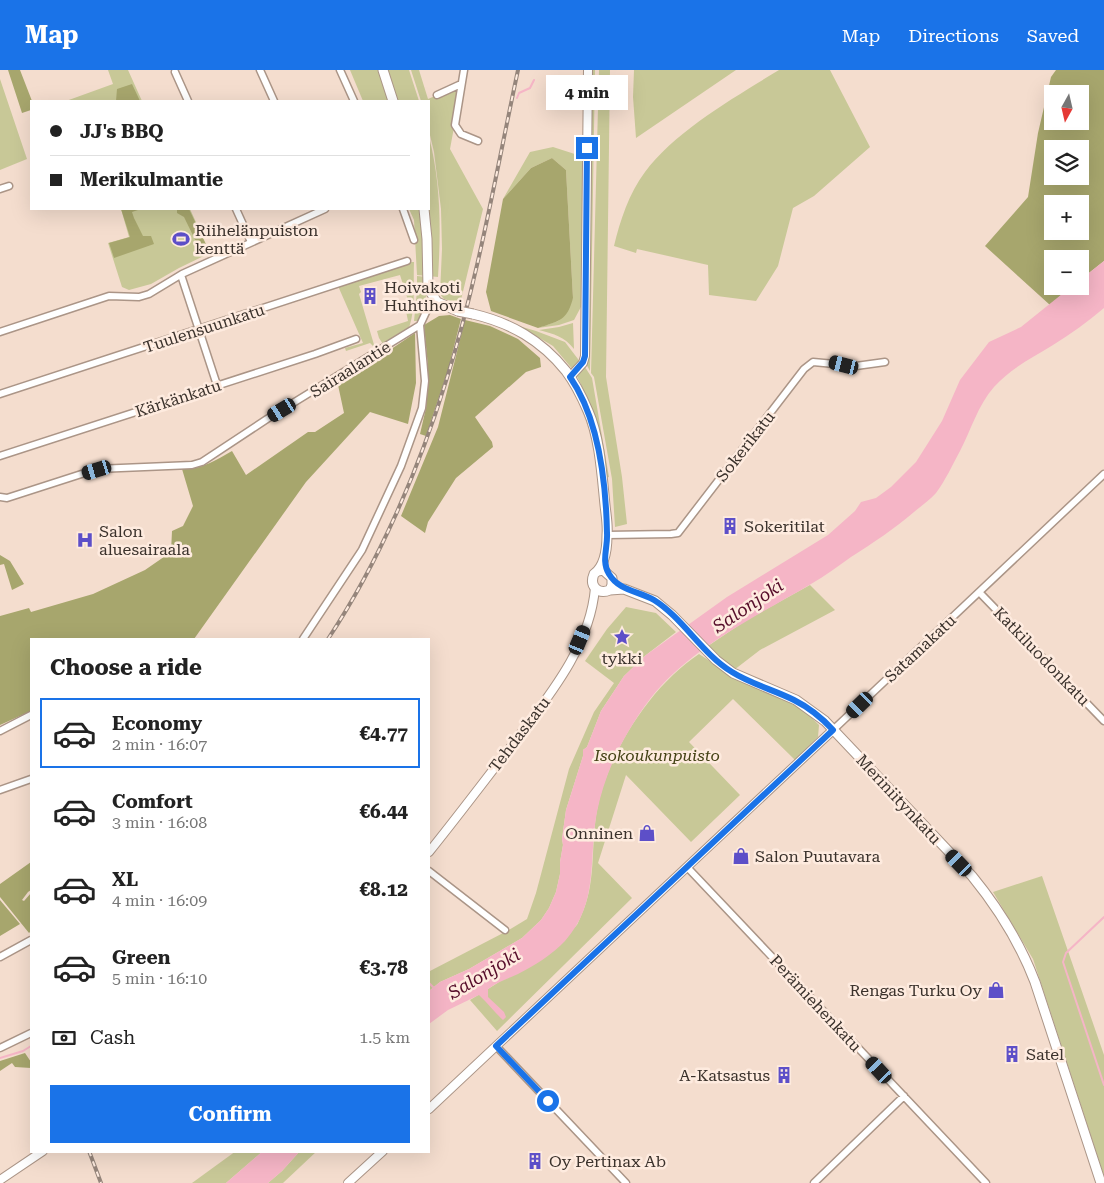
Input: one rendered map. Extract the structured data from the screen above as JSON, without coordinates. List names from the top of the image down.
{
  "streets": {
    "main road": ["Meriniitynkatu"],
    "street": [
      "Tuulensuunkatu",
      "Sairaalantie",
      "Kärkänkatu",
      "Sokerikatu",
      "Satamakatu",
      "Katkiluodonkatu",
      "Tehdaskatu",
      "Perämiehenkatu"
    ]
  },
  "crossings": [
    ["Satamakatu", "Katkiluodonkatu"],
    ["Satamakatu", "Meriniitynkatu"],
    ["Satamakatu", "Perämiehenkatu"],
    ["Tehdaskatu", "Meriniitynkatu"]
  ],
  "water": ["Salonjoki"],
  "parks": ["Isokoukunpuisto"],
  "places": {
    "sports": ["Riihelänpuiston kenttä"],
    "building": [
      "Hoivakoti Huhtihovi",
      "Sokeritilat",
      "Satel",
      "A-Katsastus",
      "Oy Pertinax Ab"
    ],
    "hospital": ["Salon aluesairaala"],
    "place": ["tykki"],
    "shop": ["Onninen", "Salon Puutavara", "Rengas Turku Oy"]
  },
  "north": "bottom",
  "page": {
    "header": "Map",
    "nav": ["Map", "Directions", "Saved"],
    "bubble": "4 min",
    "map_buttons": ["+", "−"],
    "banner": ["JJ's BBQ", "Merikulmantie"],
    "heading": "Choose a ride",
    "list": [
      {
        "name": "Economy",
        "note": "2 min · 16:07",
        "value": "€4.77"
      },
      {
        "name": "Comfort",
        "note": "3 min · 16:08",
        "value": "€6.44"
      },
      {
        "name": "XL",
        "note": "4 min · 16:09",
        "value": "€8.12"
      },
      {
        "name": "Green",
        "note": "5 min · 16:10",
        "value": "€3.78"
      }
    ],
    "pay": ["Cash", "1.5 km"],
    "buttons": "Confirm"
  }
}
